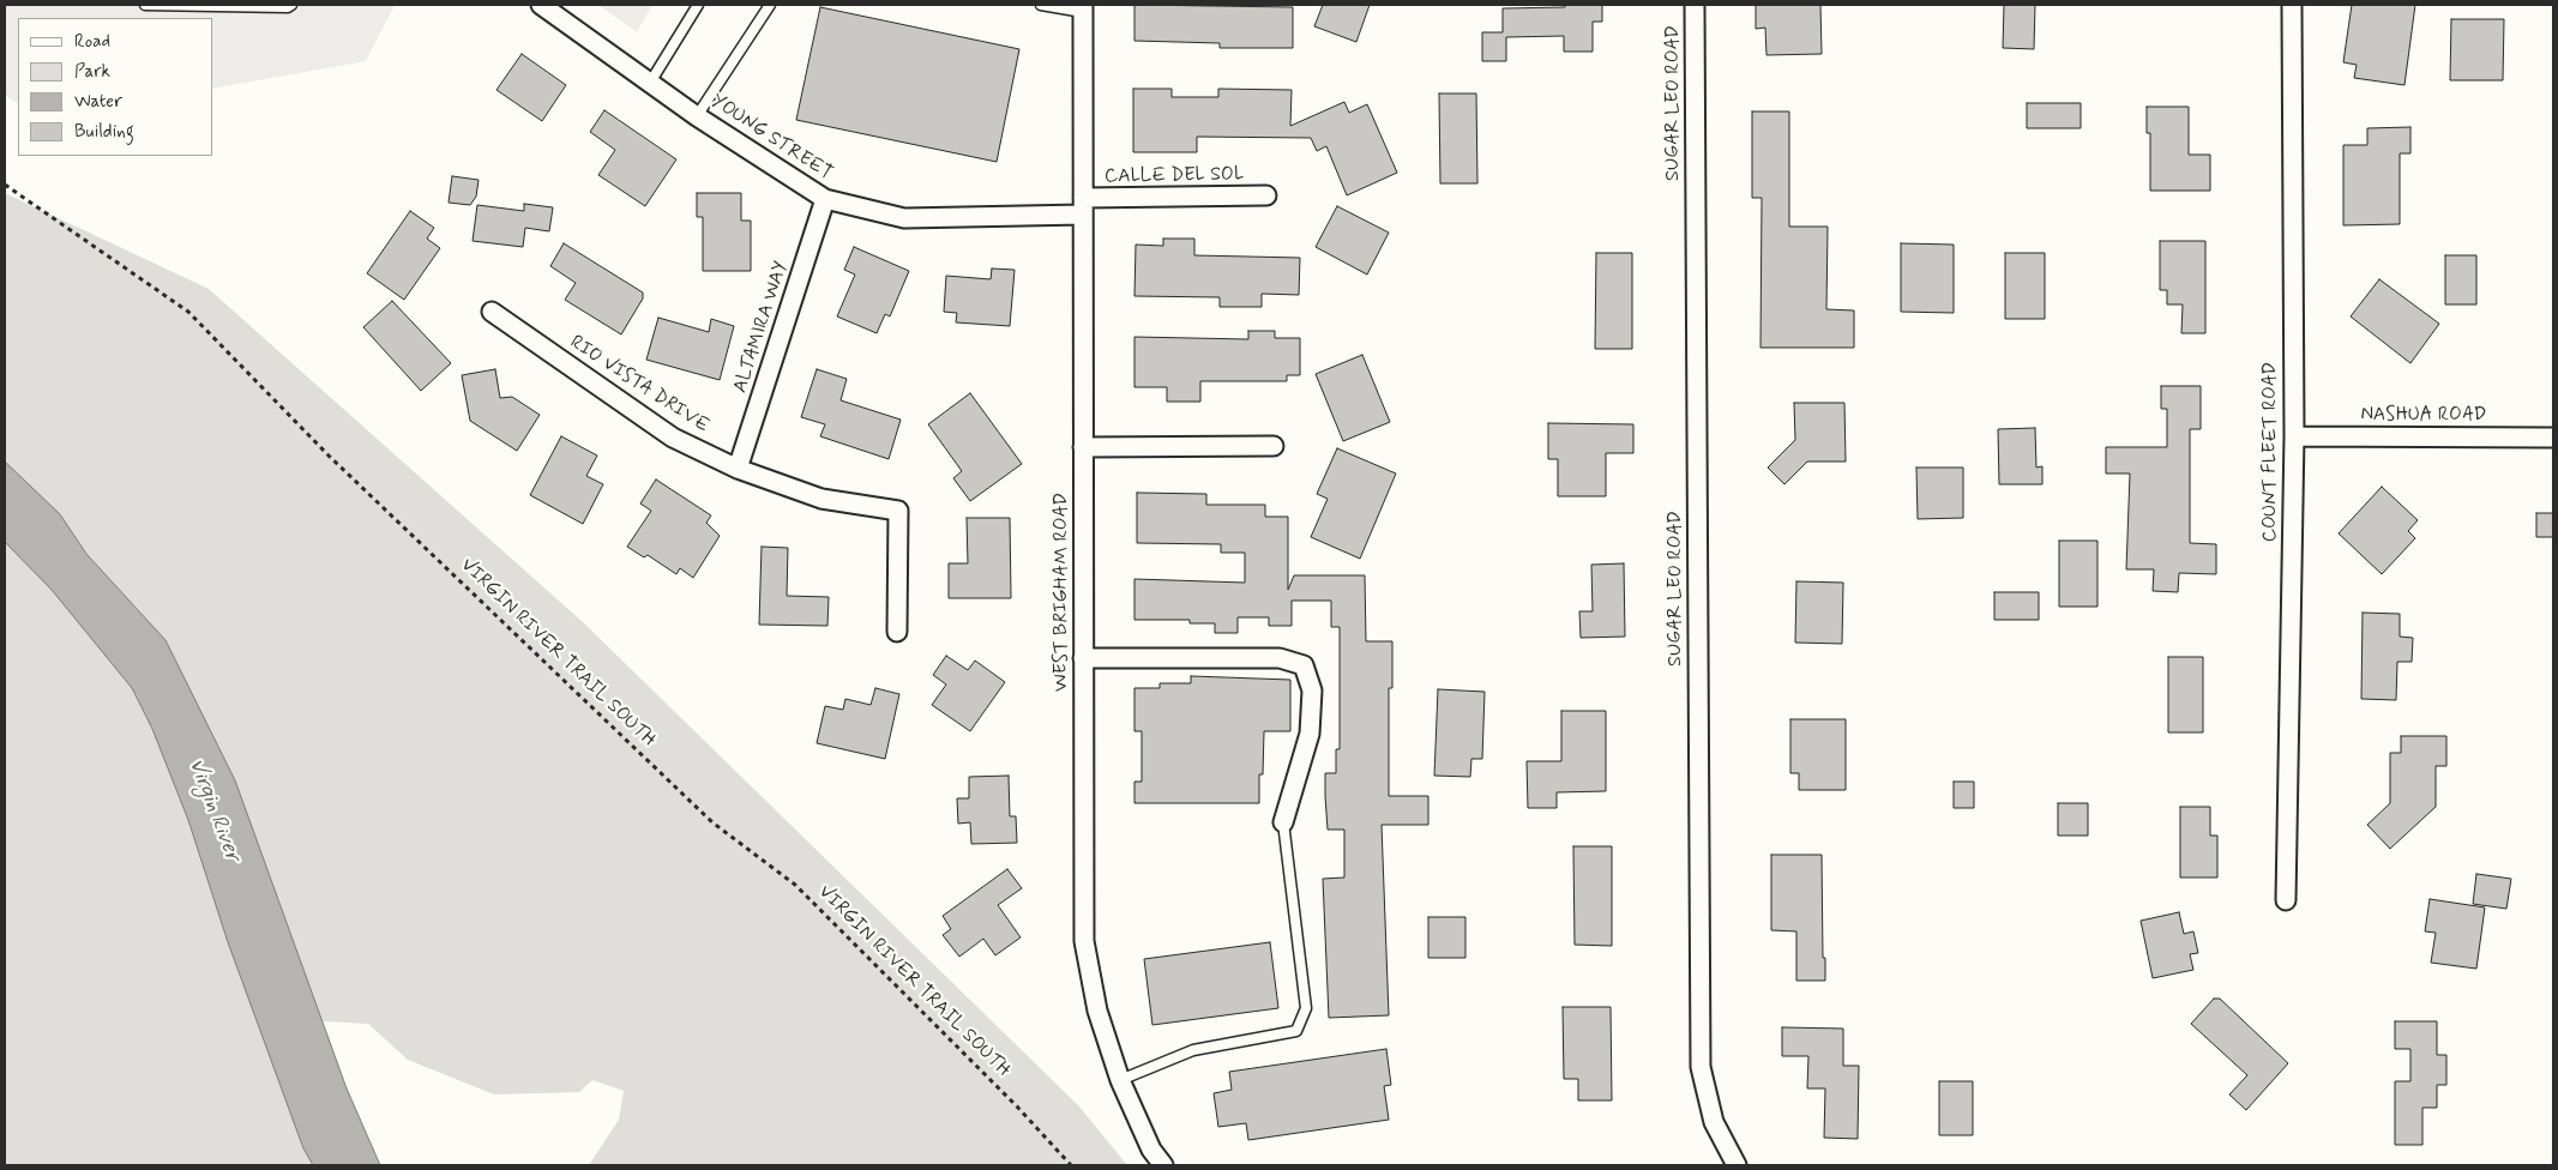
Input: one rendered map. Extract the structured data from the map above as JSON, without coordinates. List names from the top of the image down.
{
  "streets": {
    "street": [
      "SUGAR LEO ROAD",
      "YOUNG STREET",
      "CALLE DEL SOL",
      "ALTAMIRA WAY",
      "RIO VISTA DRIVE",
      "NASHUA ROAD",
      "COUNT FLEET ROAD",
      "WEST BRIGHAM ROAD"
    ],
    "path": ["VIRGIN RIVER TRAIL SOUTH"]
  },
  "crossings": [
    ["YOUNG STREET", "CALLE DEL SOL"],
    ["YOUNG STREET", "ALTAMIRA WAY"],
    ["YOUNG STREET", "WEST BRIGHAM ROAD"],
    ["CALLE DEL SOL", "WEST BRIGHAM ROAD"],
    ["ALTAMIRA WAY", "RIO VISTA DRIVE"],
    ["NASHUA ROAD", "COUNT FLEET ROAD"]
  ],
  "water": ["Virgin River"],
  "legend": [
    "Road",
    "Park",
    "Water",
    "Building"
  ]
}
